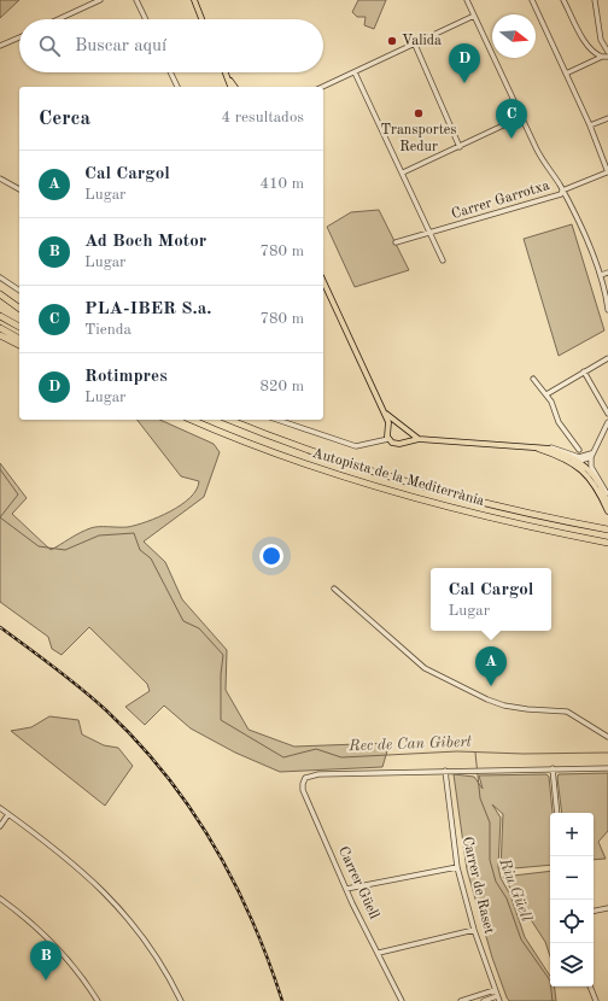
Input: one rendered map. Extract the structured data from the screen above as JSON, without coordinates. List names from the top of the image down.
{
  "streets": {
    "highway": ["Autopista de la Mediterrània"],
    "street": ["Carrer Garrotxa", "Carrer Güell", "Carrer de Raset"]
  },
  "crossings": [
    ["Carrer Güell", "Carrer de Raset"]
  ],
  "water": ["Rec de Can Gibert", "Riu Güell"],
  "places": ["Valida", "Transportes Redur"],
  "north": "right",
  "page": {
    "search": "Buscar aquí",
    "pins": [
      "D",
      "C",
      "A",
      "B"
    ],
    "heading": ["Cerca", "4 resultados"],
    "list": [
      {
        "mark": "A",
        "name": "Cal Cargol",
        "note": "Lugar",
        "value": "410 m"
      },
      {
        "mark": "B",
        "name": "Ad Boch Motor",
        "note": "Lugar",
        "value": "780 m"
      },
      {
        "mark": "C",
        "name": "PLA-IBER S.a.",
        "note": "Tienda",
        "value": "780 m"
      },
      {
        "mark": "D",
        "name": "Rotimpres",
        "note": "Lugar",
        "value": "820 m"
      }
    ],
    "popup": ["Cal Cargol", "Lugar"],
    "map_buttons": ["+", "−"]
  }
}
